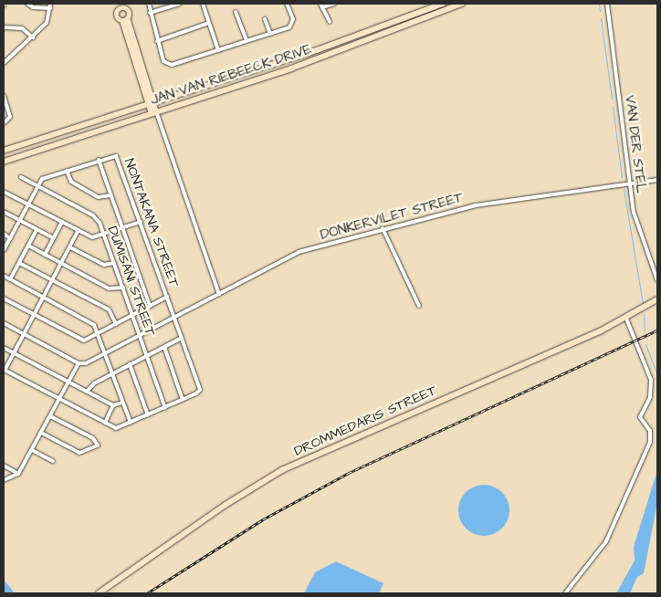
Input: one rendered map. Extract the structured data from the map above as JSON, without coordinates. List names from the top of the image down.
{
  "streets": {
    "main road": ["JAN VAN RIEBEECK DRIVE", "DROMMEDARIS STREET"],
    "street": [
      "VAN DER STEL",
      "DONKERVILET STREET",
      "NONTAKANA STREET",
      "DUMISANI STREET"
    ]
  },
  "crossings": [
    ["VAN DER STEL", "DONKERVILET STREET"],
    ["DONKERVILET STREET", "NONTAKANA STREET"],
    ["DONKERVILET STREET", "DUMISANI STREET"],
    ["NONTAKANA STREET", "DUMISANI STREET"]
  ]
}
